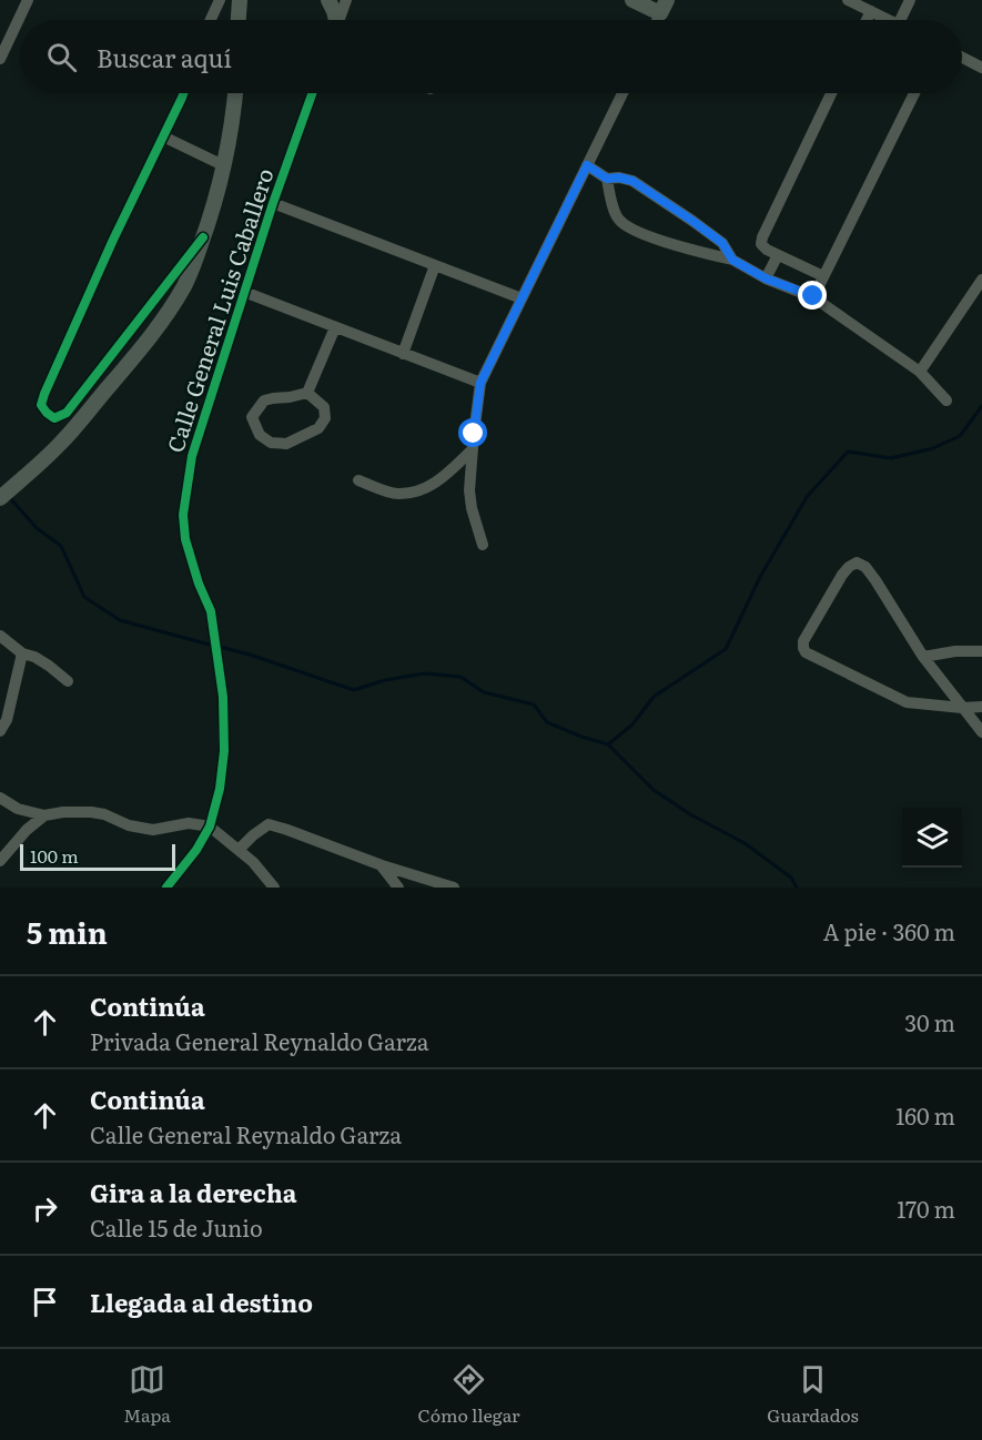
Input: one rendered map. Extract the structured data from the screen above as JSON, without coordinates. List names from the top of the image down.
{
  "streets": {
    "street": ["Calle General Luis Caballero"]
  },
  "scale_bar": "100 m",
  "page": {
    "search": "Buscar aquí",
    "scale": "100 m",
    "heading": ["5 min", "A pie · 360 m"],
    "list": [
      ["Continúa", "Privada General Reynaldo Garza", "30 m"],
      ["Continúa", "Calle General Reynaldo Garza", "160 m"],
      ["Gira a la derecha", "Calle 15 de Junio", "170 m"],
      "Llegada al destino"
    ],
    "nav": ["Mapa", "Cómo llegar", "Guardados"]
  }
}
